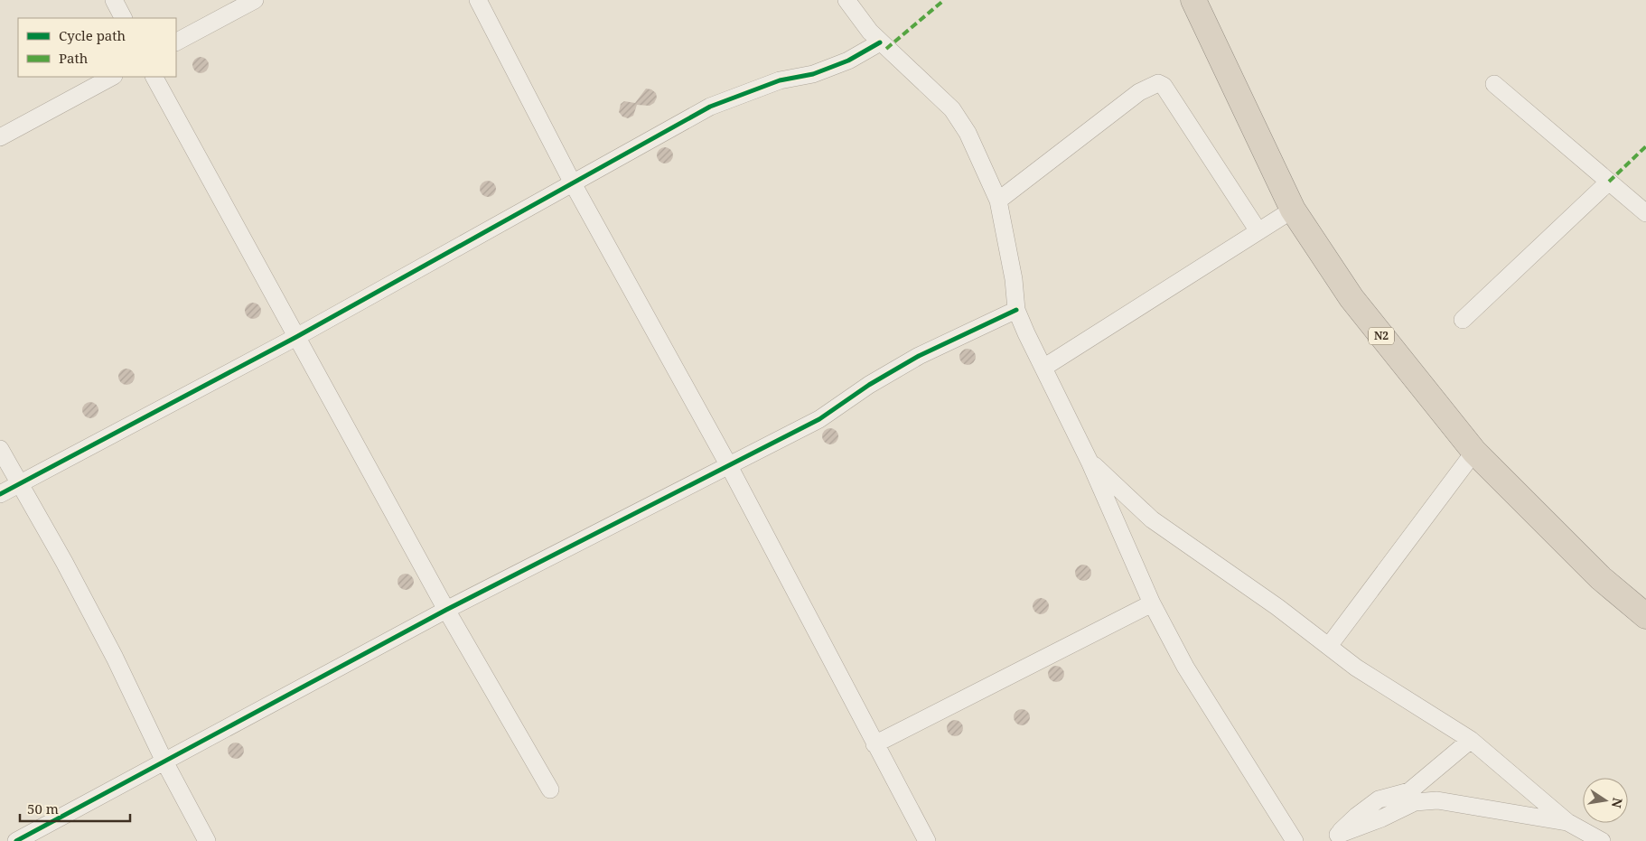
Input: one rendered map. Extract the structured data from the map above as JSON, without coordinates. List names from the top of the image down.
{
  "streets": {
    "highway": ["N2"]
  },
  "legend": ["Cycle path", "Path"],
  "scale_bar": "50 m",
  "north": "right"
}
